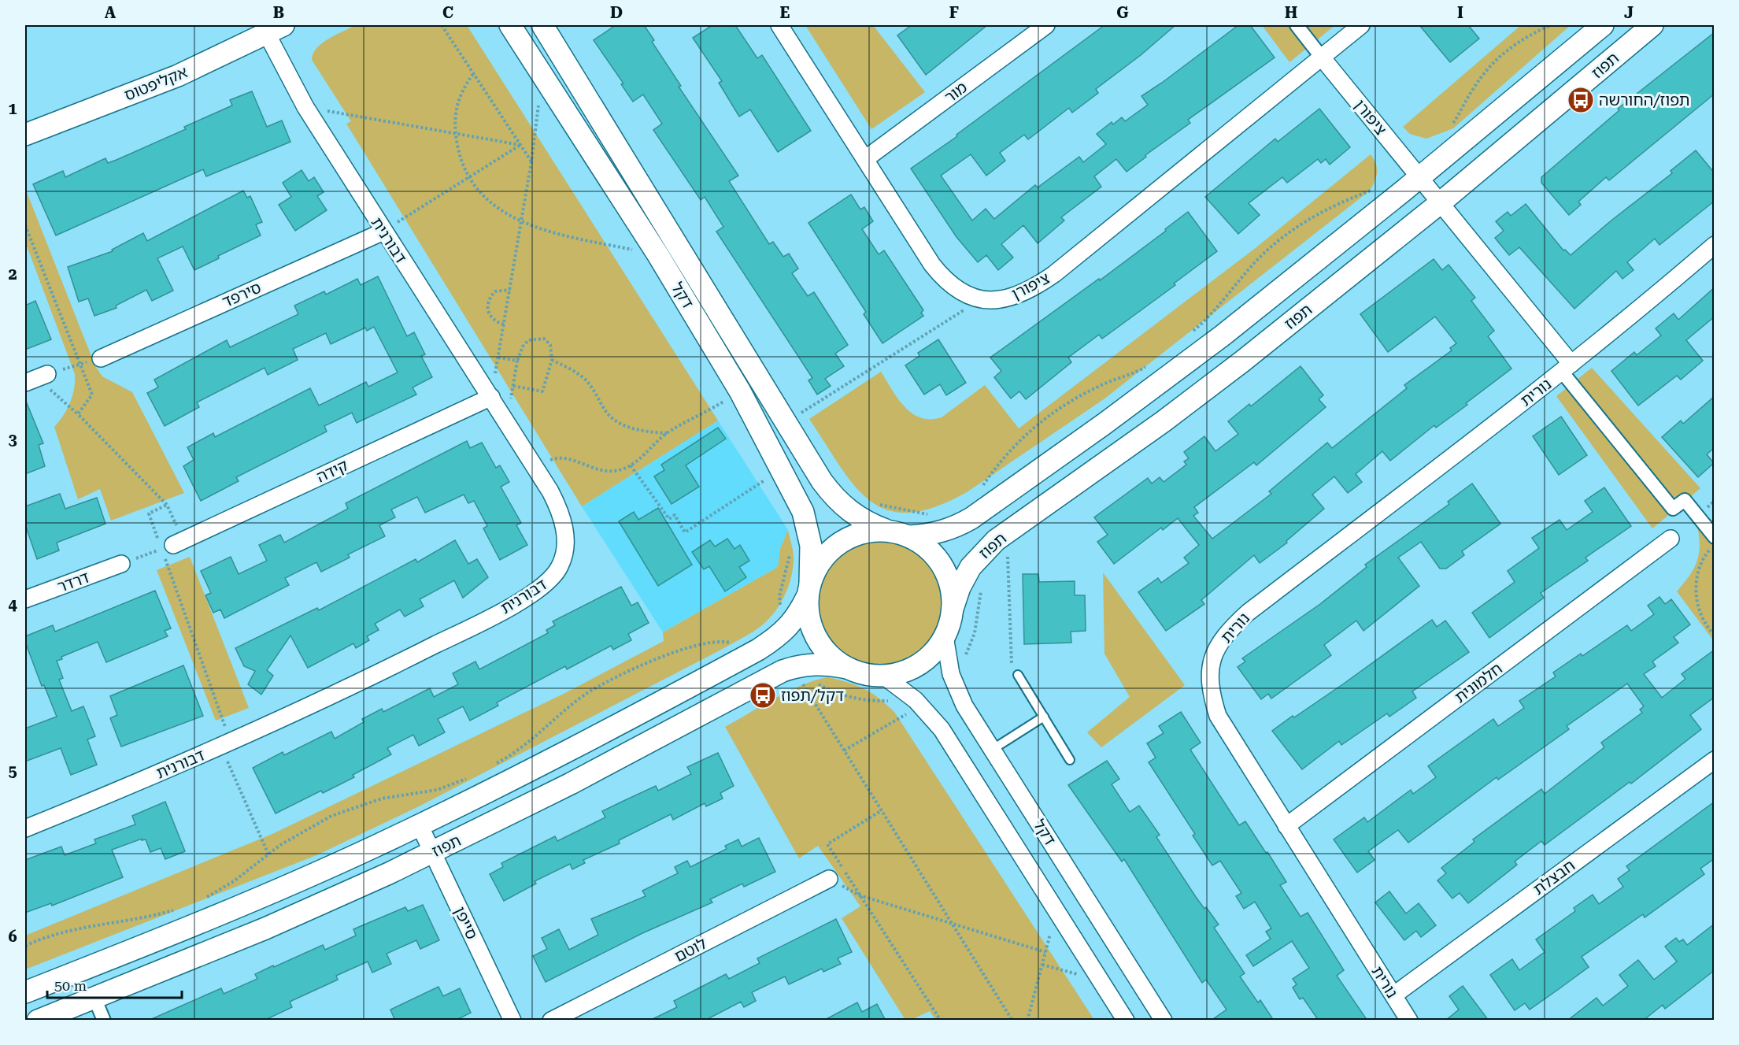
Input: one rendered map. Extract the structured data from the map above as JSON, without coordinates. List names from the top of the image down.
{
  "streets": {
    "street": [
      "תפוז",
      "אקליפטוס",
      "מור",
      "ציפורן",
      "דבורנית",
      "סירפד",
      "דקל",
      "נורית",
      "קידה",
      "דרדר",
      "חלמונית",
      "חבצלת",
      "סייפן",
      "לוטם"
    ]
  },
  "crossings": [
    ["תפוז", "ציפורן"],
    ["תפוז", "דקל"],
    ["תפוז", "סייפן"],
    ["אקליפטוס", "דבורנית"],
    ["מור", "ציפורן"],
    ["דבורנית", "סירפד"],
    ["דבורנית", "קידה"],
    ["נורית", "חלמונית"],
    ["נורית", "חבצלת"]
  ],
  "places": {
    "bus stop": ["תפוז/החורשה", "דקל/תפוז"]
  },
  "scale_bar": "50 m",
  "grid": {
    "columns": [
      "A",
      "B",
      "C",
      "D",
      "E",
      "F",
      "G",
      "H",
      "I",
      "J"
    ],
    "rows": [
      "1",
      "2",
      "3",
      "4",
      "5",
      "6"
    ]
  }
}
